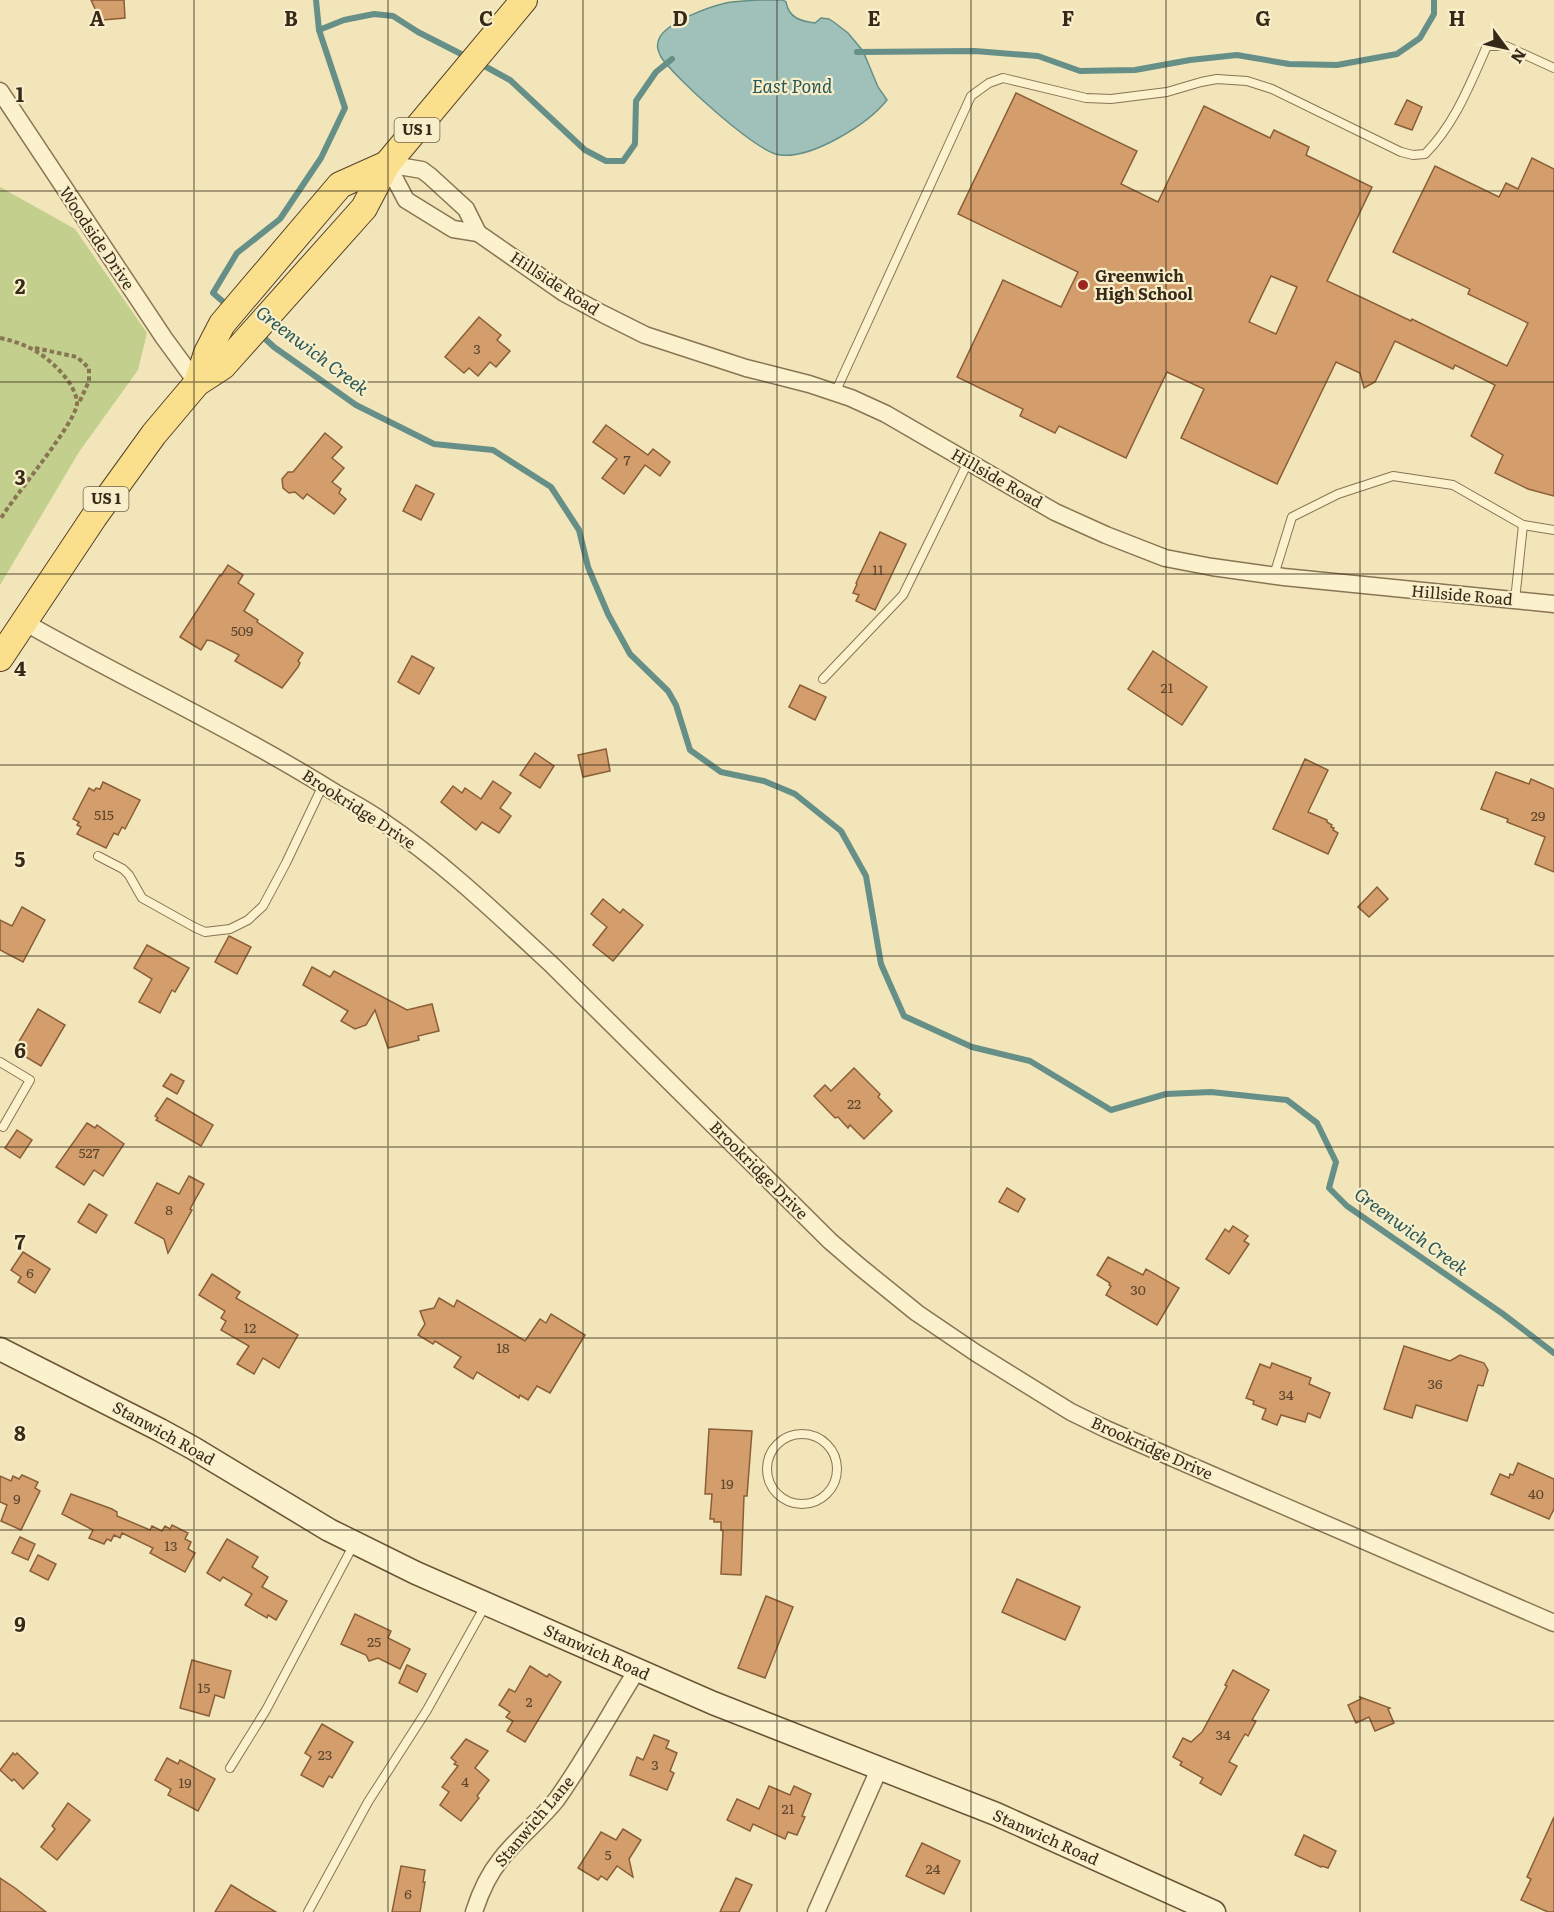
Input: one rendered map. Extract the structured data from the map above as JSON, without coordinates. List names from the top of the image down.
{
  "streets": {
    "main road": ["US 1"],
    "street": [
      "Woodside Drive",
      "Hillside Road",
      "Brookridge Drive",
      "Stanwich Road",
      "Stanwich Lane"
    ]
  },
  "crossings": [
    ["US 1", "Woodside Drive"],
    ["US 1", "Hillside Road"],
    ["US 1", "Brookridge Drive"],
    ["Stanwich Road", "Stanwich Lane"]
  ],
  "water": ["East Pond", "Greenwich Creek"],
  "places": ["Greenwich High School"],
  "house_numbers": [
    "3",
    "7",
    "11",
    "509",
    "21",
    "515",
    "29",
    "22",
    "527",
    "8",
    "6",
    "30",
    "12",
    "18",
    "36",
    "34",
    "19",
    "40",
    "9",
    "13",
    "25",
    "15",
    "2",
    "34",
    "23",
    "3",
    "4",
    "19",
    "21",
    "5",
    "24",
    "6"
  ],
  "north": "bottom right",
  "grid": {
    "columns": [
      "A",
      "B",
      "C",
      "D",
      "E",
      "F",
      "G",
      "H"
    ],
    "rows": [
      "1",
      "2",
      "3",
      "4",
      "5",
      "6",
      "7",
      "8",
      "9"
    ]
  }
}
